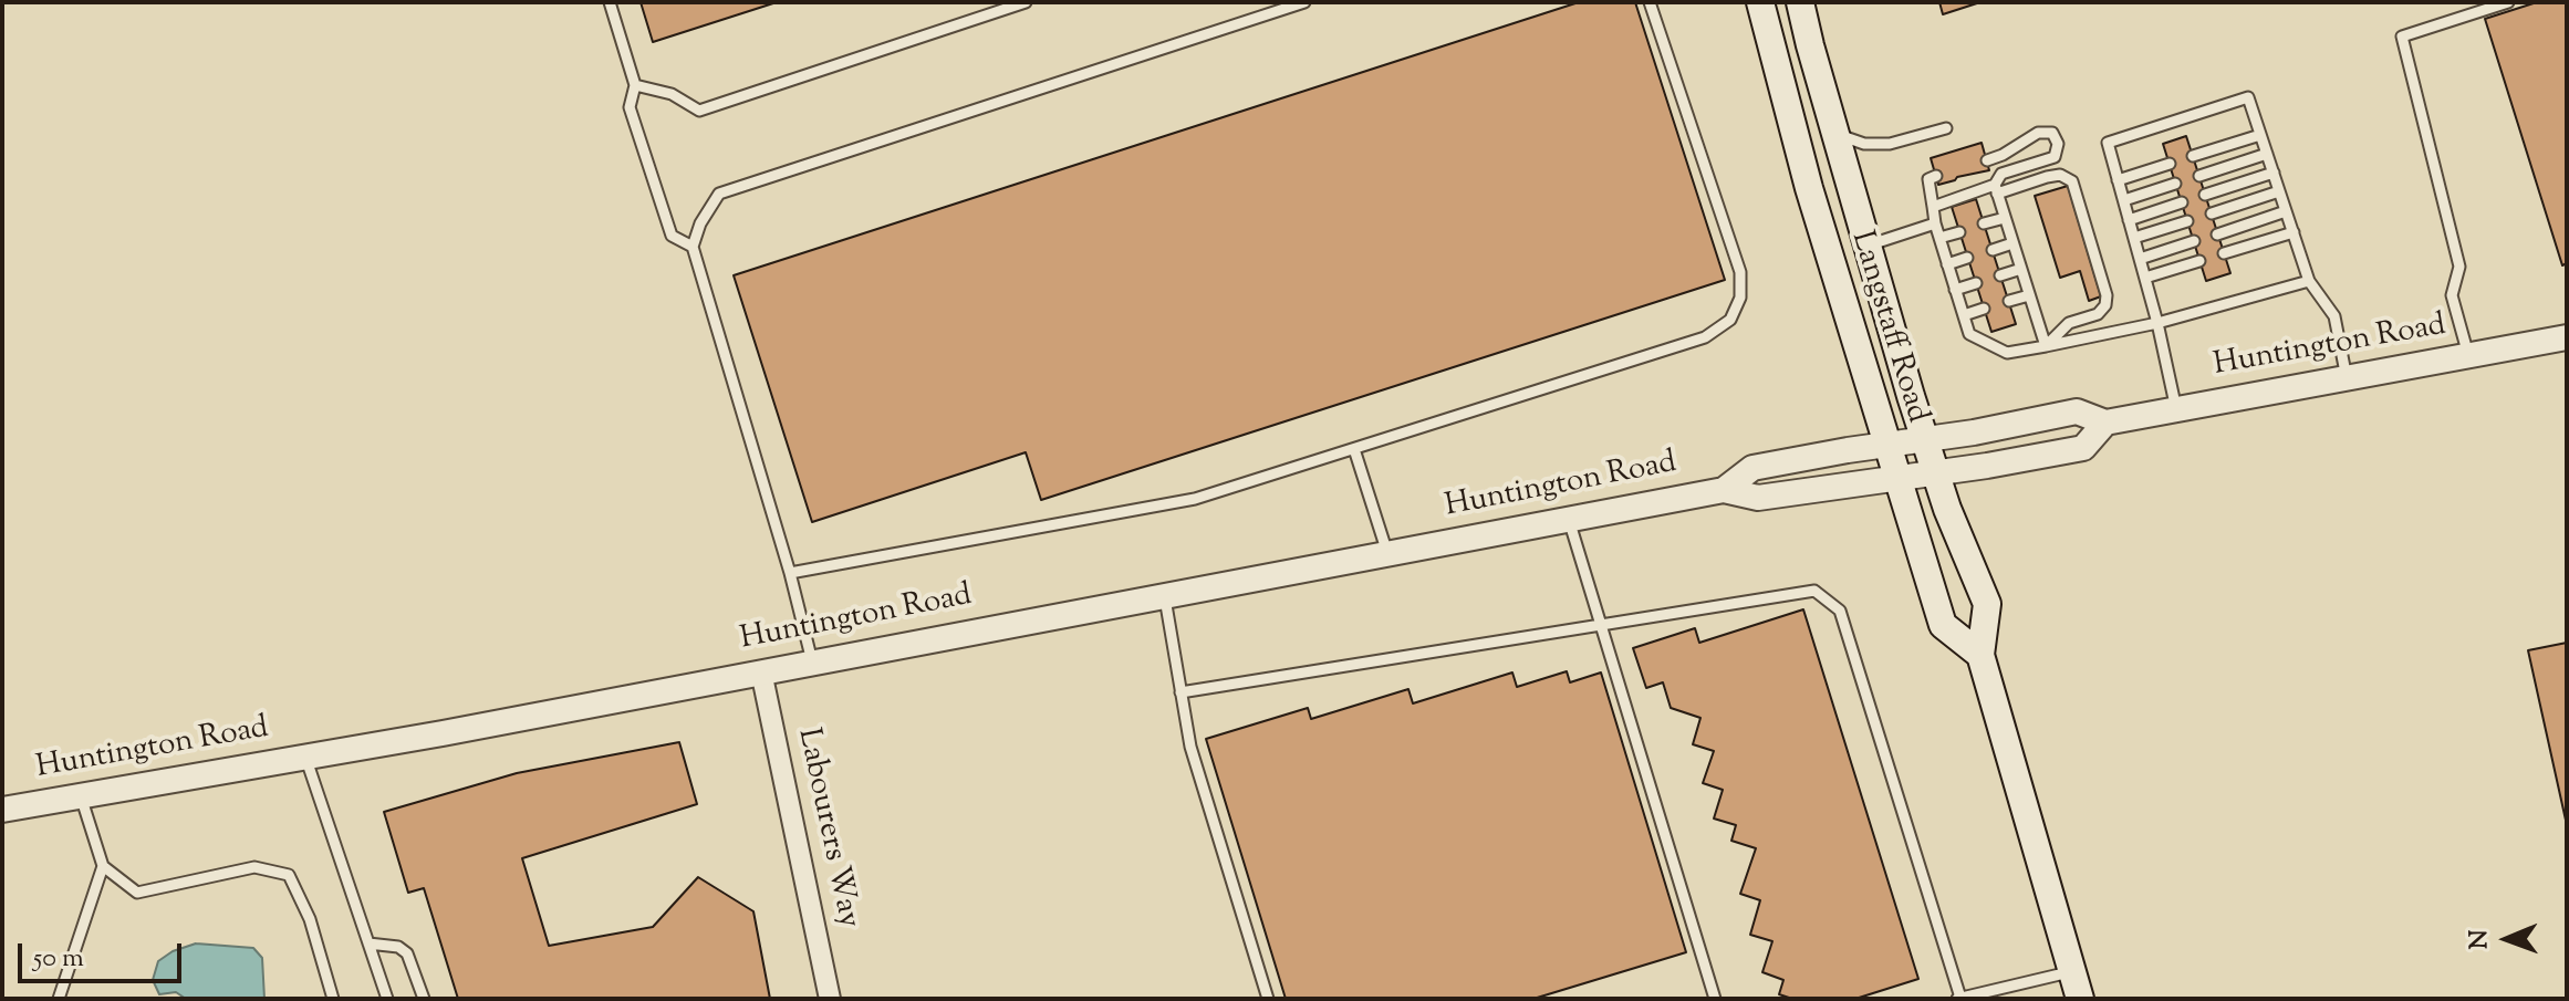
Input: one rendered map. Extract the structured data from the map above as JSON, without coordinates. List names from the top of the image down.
{
  "streets": {
    "main road": ["Langstaff Road"],
    "street": ["Huntington Road", "Labourers Way"]
  },
  "crossings": [
    ["Langstaff Road", "Huntington Road"],
    ["Huntington Road", "Labourers Way"]
  ],
  "scale_bar": "50 m",
  "north": "left"
}
